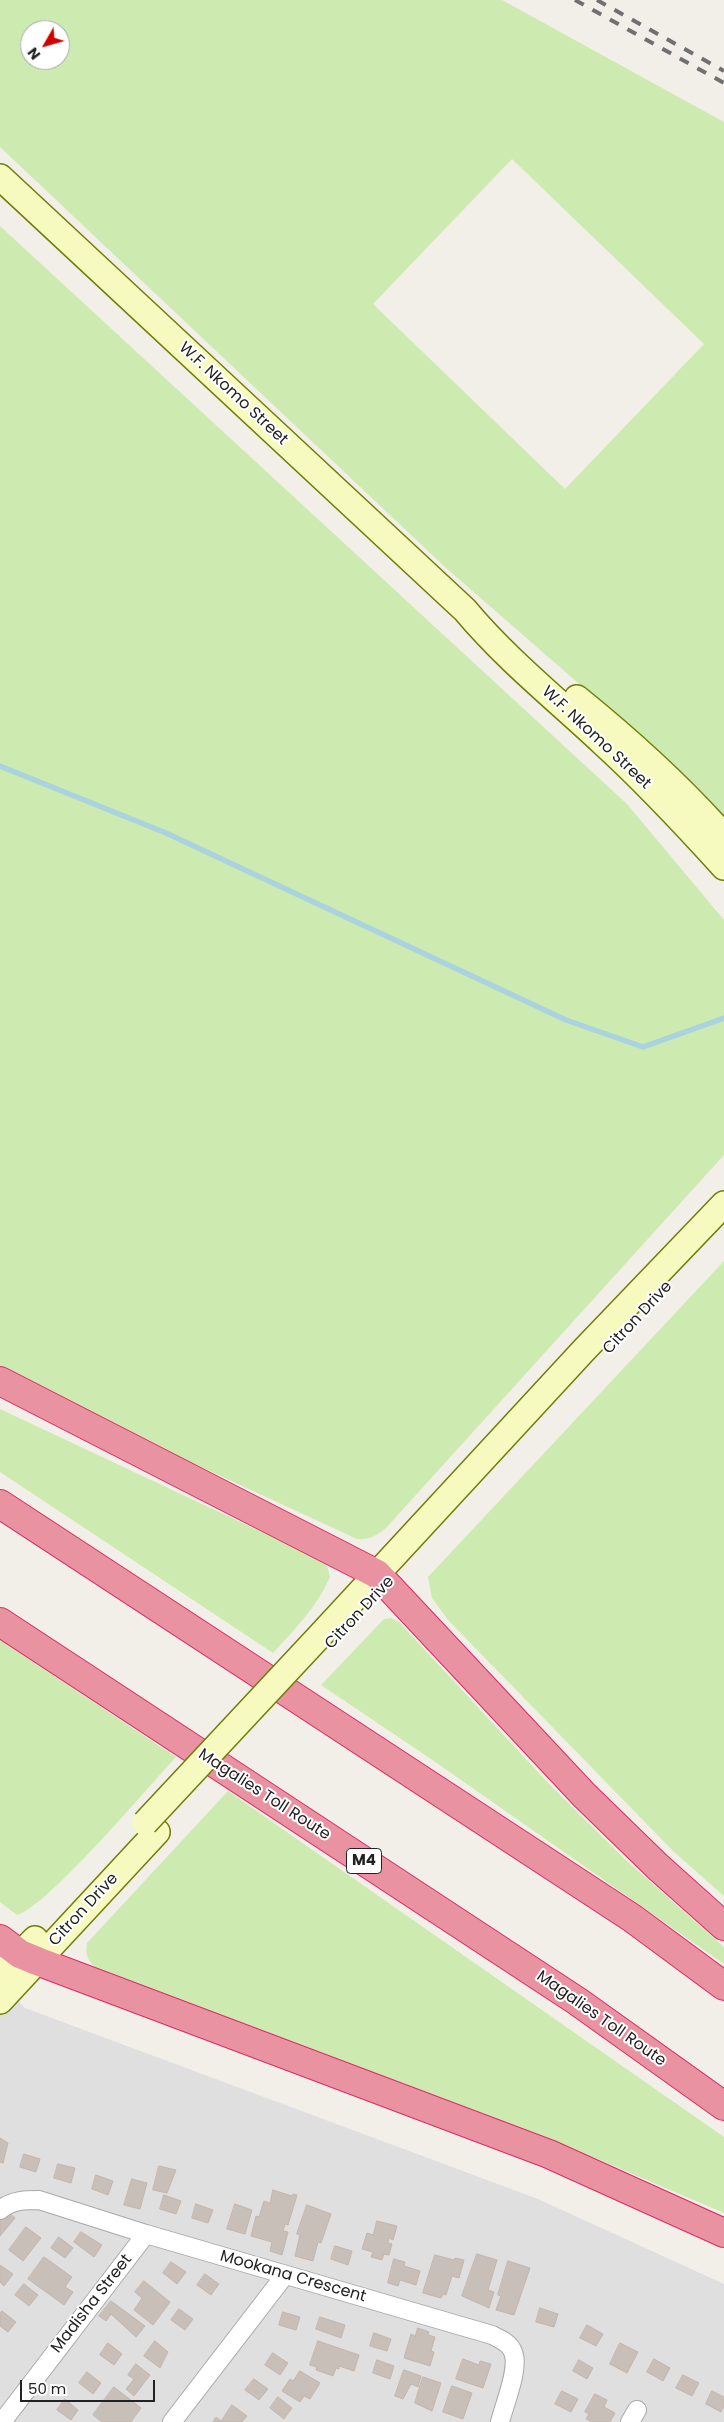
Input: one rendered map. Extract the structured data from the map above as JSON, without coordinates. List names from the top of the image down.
{
  "streets": {
    "highway": ["Magalies Toll Route", "M4"],
    "street": [
      "W.F. Nkomo Street",
      "Citron Drive",
      "Mookana Crescent",
      "Madisha Street"
    ]
  },
  "crossings": [
    ["Mookana Crescent", "Madisha Street"]
  ],
  "scale_bar": "50 m",
  "north": "bottom left"
}
